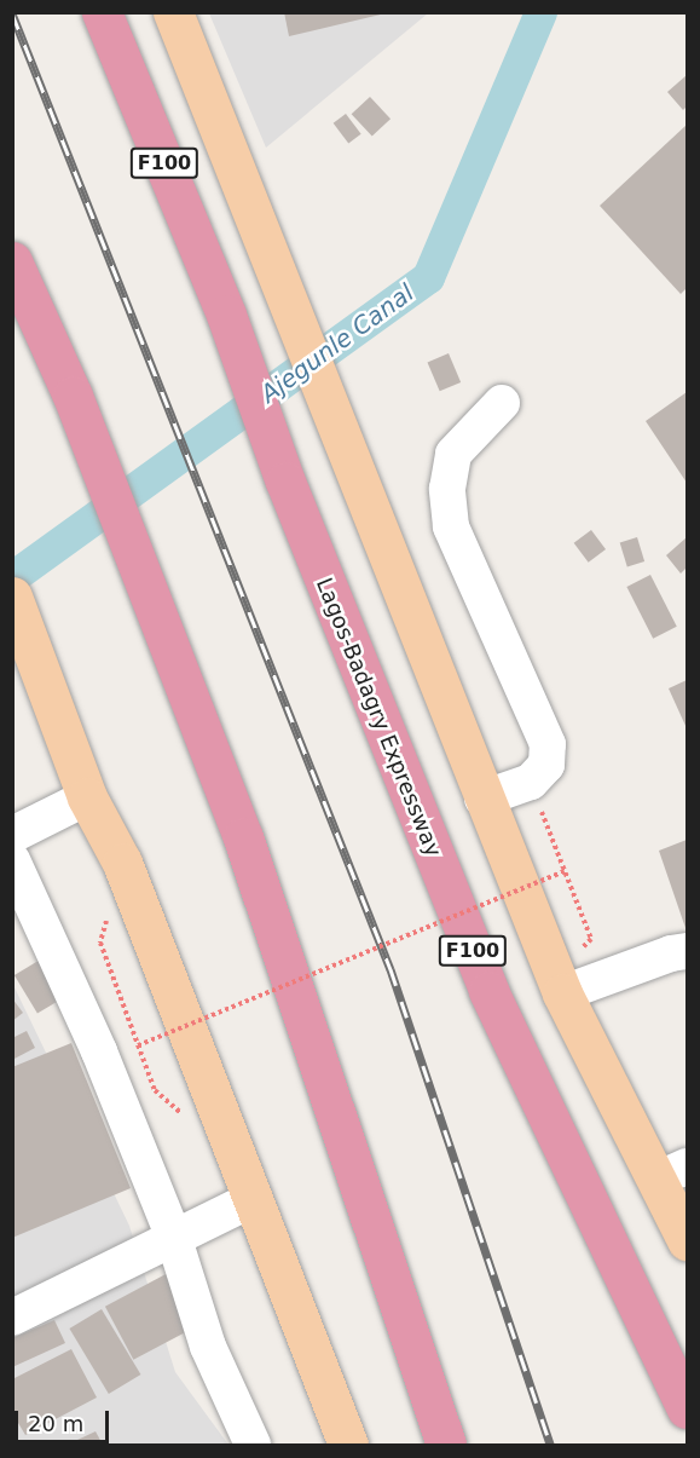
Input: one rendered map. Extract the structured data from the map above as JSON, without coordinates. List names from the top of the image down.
{
  "streets": {
    "highway": ["F100", "Lagos-Badagry Expressway"]
  },
  "water": ["Ajegunle Canal"],
  "scale_bar": "20 m"
}
